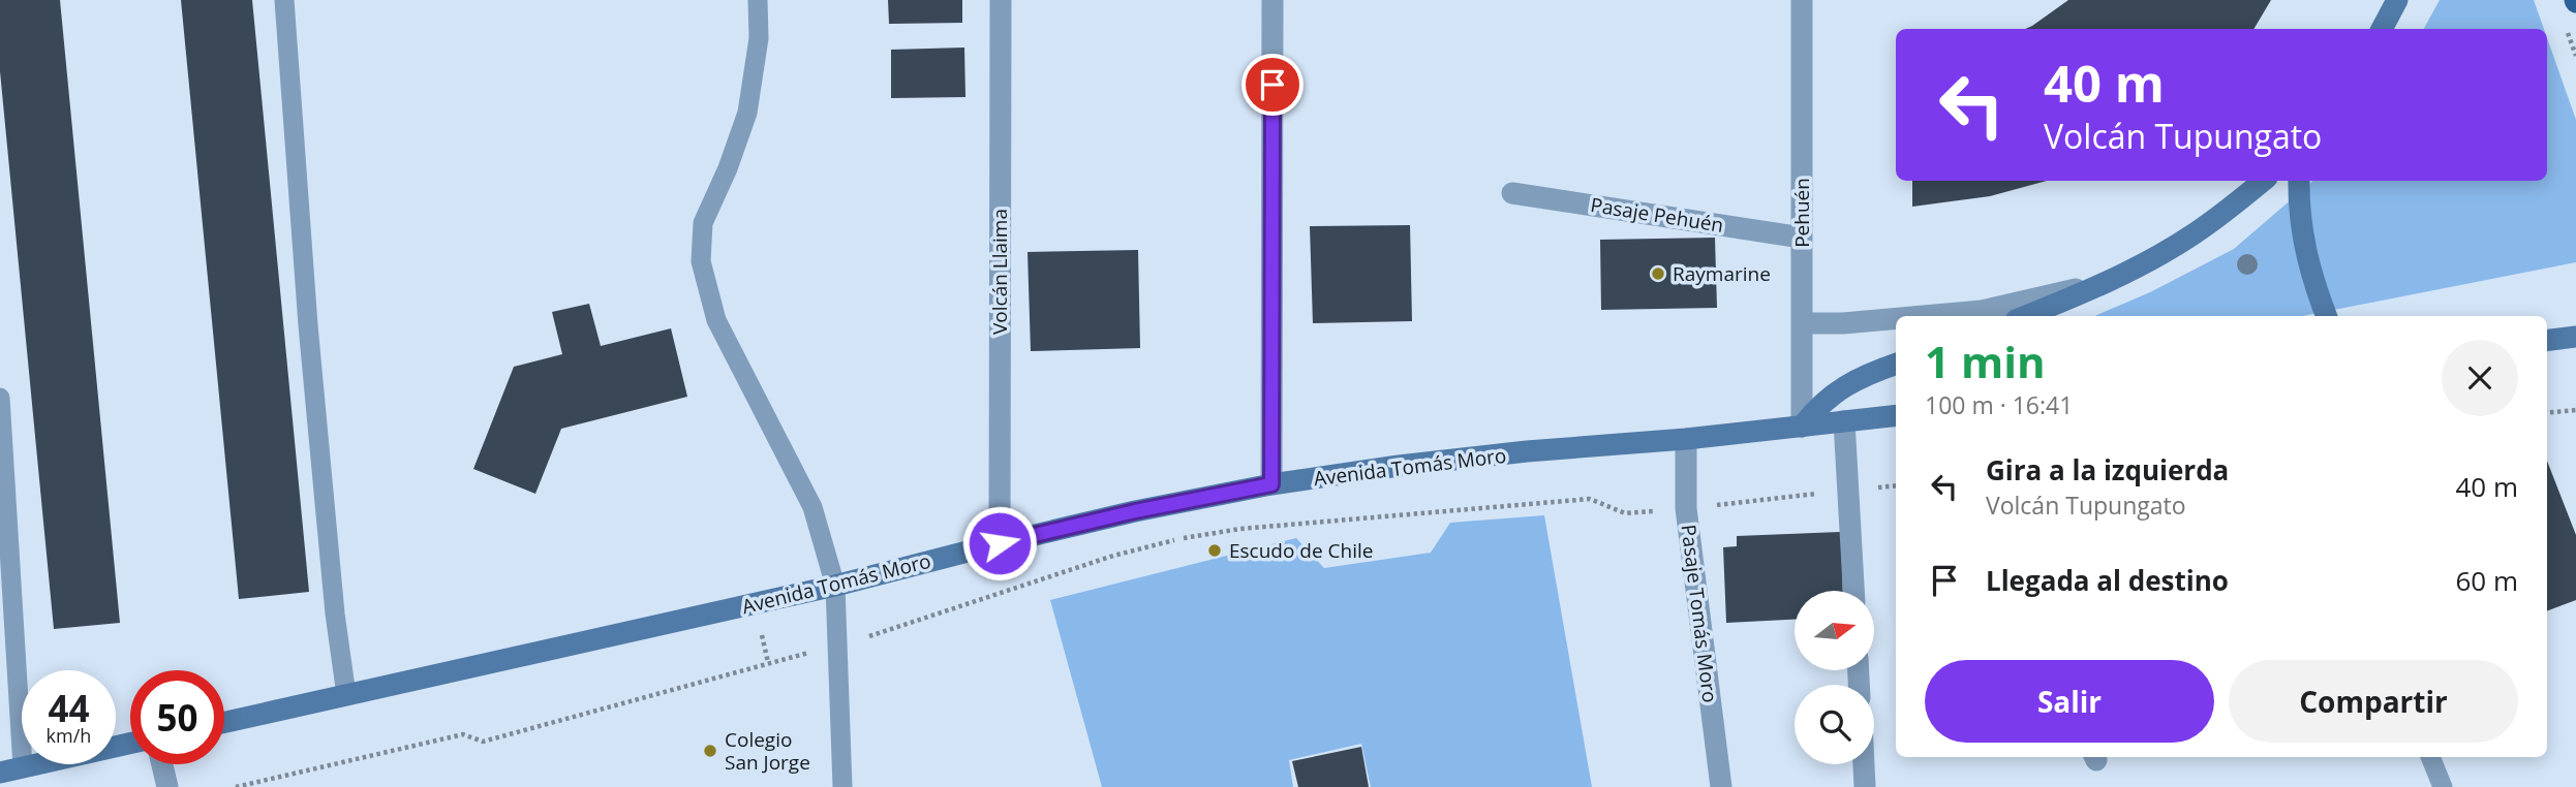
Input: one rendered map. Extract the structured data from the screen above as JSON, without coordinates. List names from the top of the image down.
{
  "streets": {
    "main road": ["Avenida Tomás Moro"],
    "street": [
      "Pehuén",
      "Pasaje Pehuén",
      "Volcán Llaima",
      "Pasaje Tomás Moro"
    ]
  },
  "crossings": [
    ["Pehuén", "Pasaje Pehuén"],
    ["Pehuén", "Avenida Tomás Moro"],
    ["Volcán Llaima", "Avenida Tomás Moro"],
    ["Avenida Tomás Moro", "Pasaje Tomás Moro"]
  ],
  "places": ["Raymarine", "Escudo de Chile", "Colegio San Jorge"],
  "north": "right",
  "page": {
    "turn": ["40 m", "Volcán Tupungato"],
    "heading": ["1 min", "100 m · 16:41"],
    "list": [
      {
        "name": "Gira a la izquierda",
        "note": "Volcán Tupungato",
        "value": "40 m"
      },
      {
        "name": "Llegada al destino",
        "value": "60 m"
      }
    ],
    "buttons": ["Salir", "Compartir"],
    "speed": "44 km/h",
    "limit": "50"
  }
}
